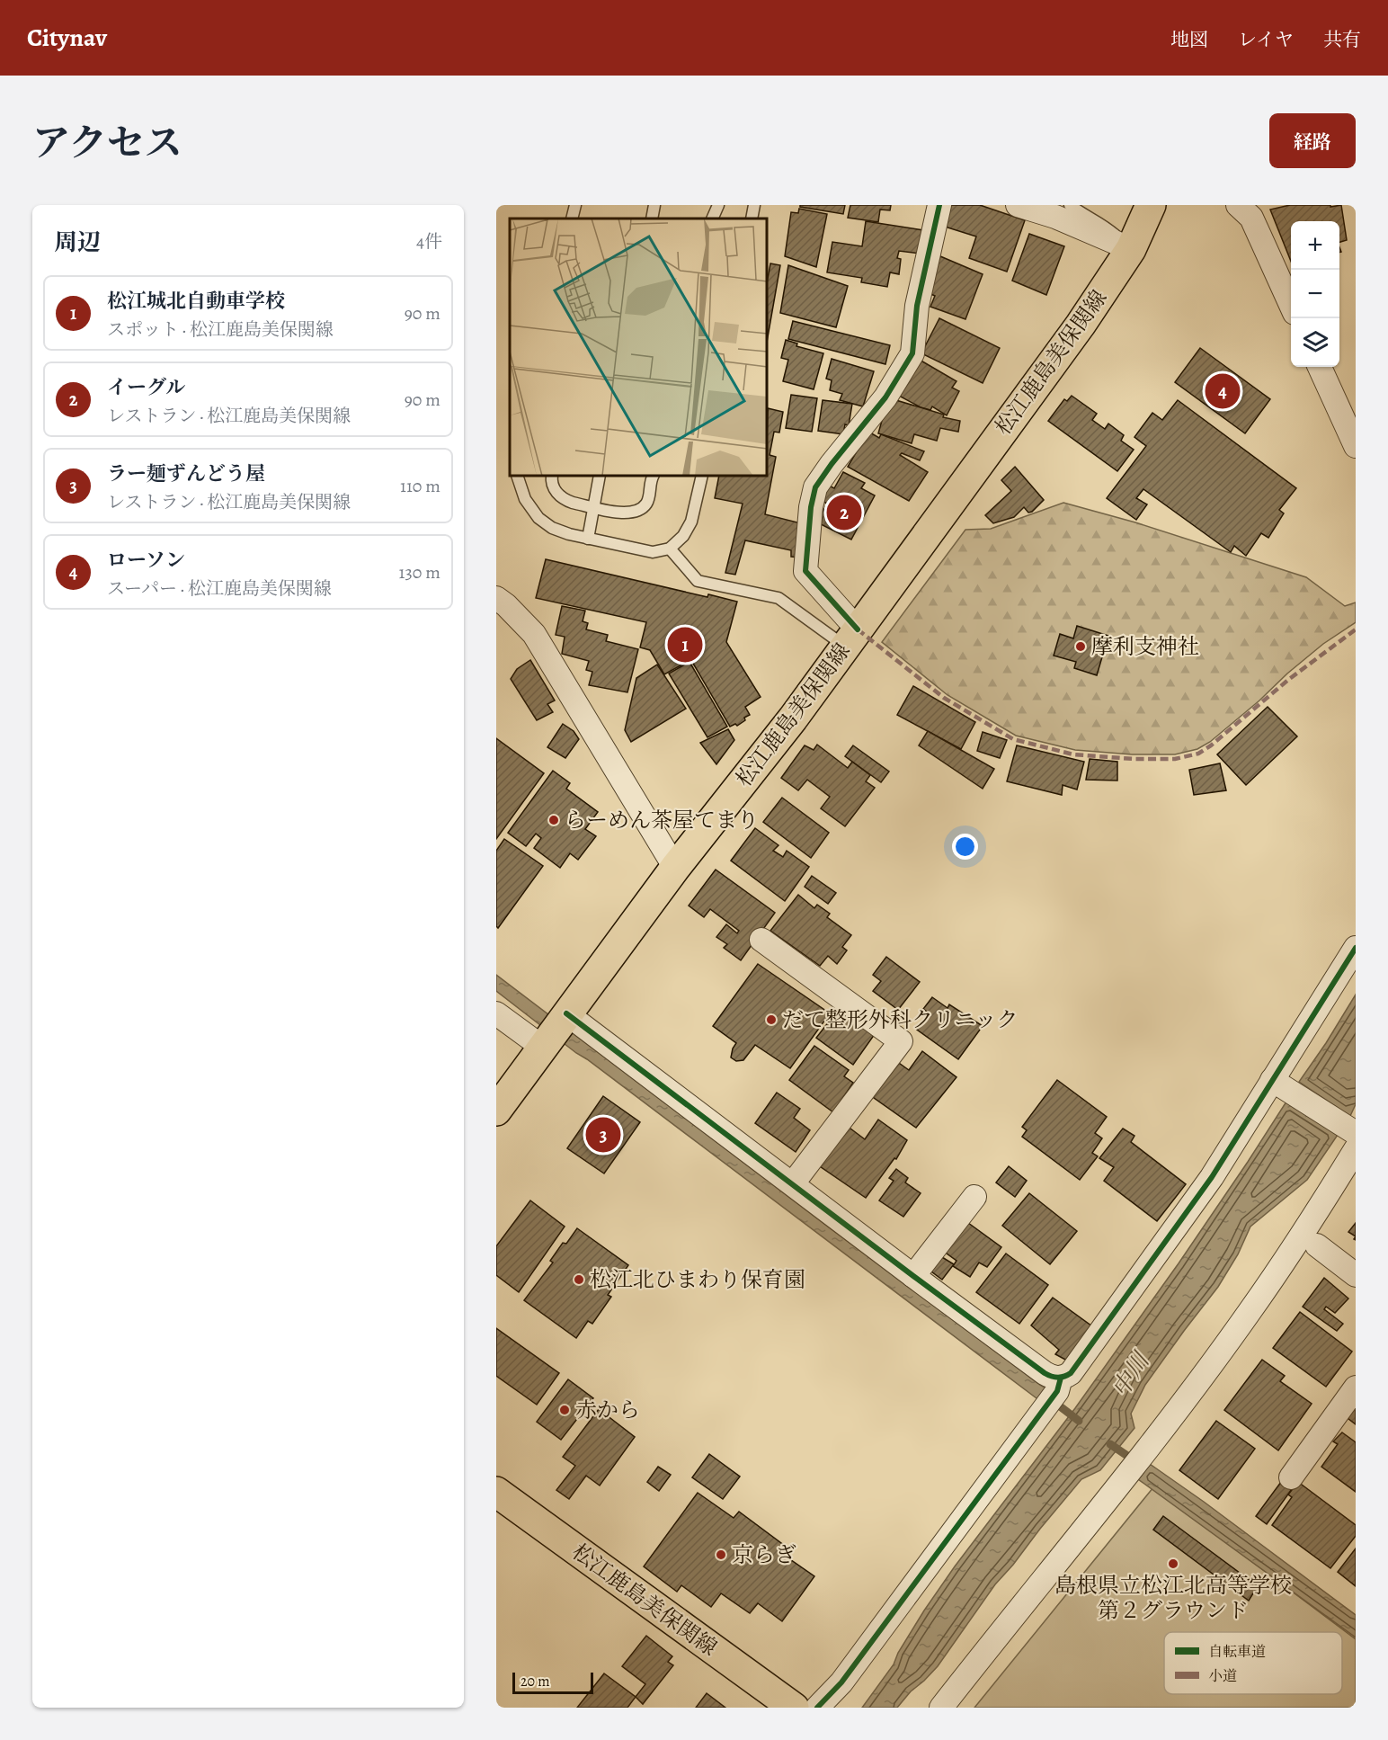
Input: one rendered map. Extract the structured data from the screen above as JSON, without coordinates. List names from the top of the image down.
{
  "streets": {
    "main road": ["松江鹿島美保関線"]
  },
  "water": ["中川"],
  "places": [
    "摩利支神社",
    "らーめん茶屋てまり",
    "だて整形外科クリニック",
    "松江北ひまわり保育園",
    "赤から",
    "京らぎ",
    "島根県立松江北高等学校 第２グラウンド"
  ],
  "legend": ["自転車道", "小道"],
  "scale_bar": "20 m",
  "page": {
    "header": "Citynav",
    "nav": ["地図", "レイヤ", "共有"],
    "title": "アクセス",
    "buttons": "経路",
    "heading": ["周辺", "4件"],
    "map_buttons": ["+", "−"],
    "list": [
      {
        "mark": "1",
        "name": "松江城北自動車学校",
        "note": "スポット · 松江鹿島美保関線",
        "value": "90 m"
      },
      {
        "mark": "2",
        "name": "イーグル",
        "note": "レストラン · 松江鹿島美保関線",
        "value": "90 m"
      },
      {
        "mark": "3",
        "name": "ラー麺ずんどう屋",
        "note": "レストラン · 松江鹿島美保関線",
        "value": "110 m"
      },
      {
        "mark": "4",
        "name": "ローソン",
        "note": "スーパー · 松江鹿島美保関線",
        "value": "130 m"
      }
    ],
    "pins": [
      "4",
      "2",
      "1",
      "3"
    ],
    "scale": "20 m"
  }
}
